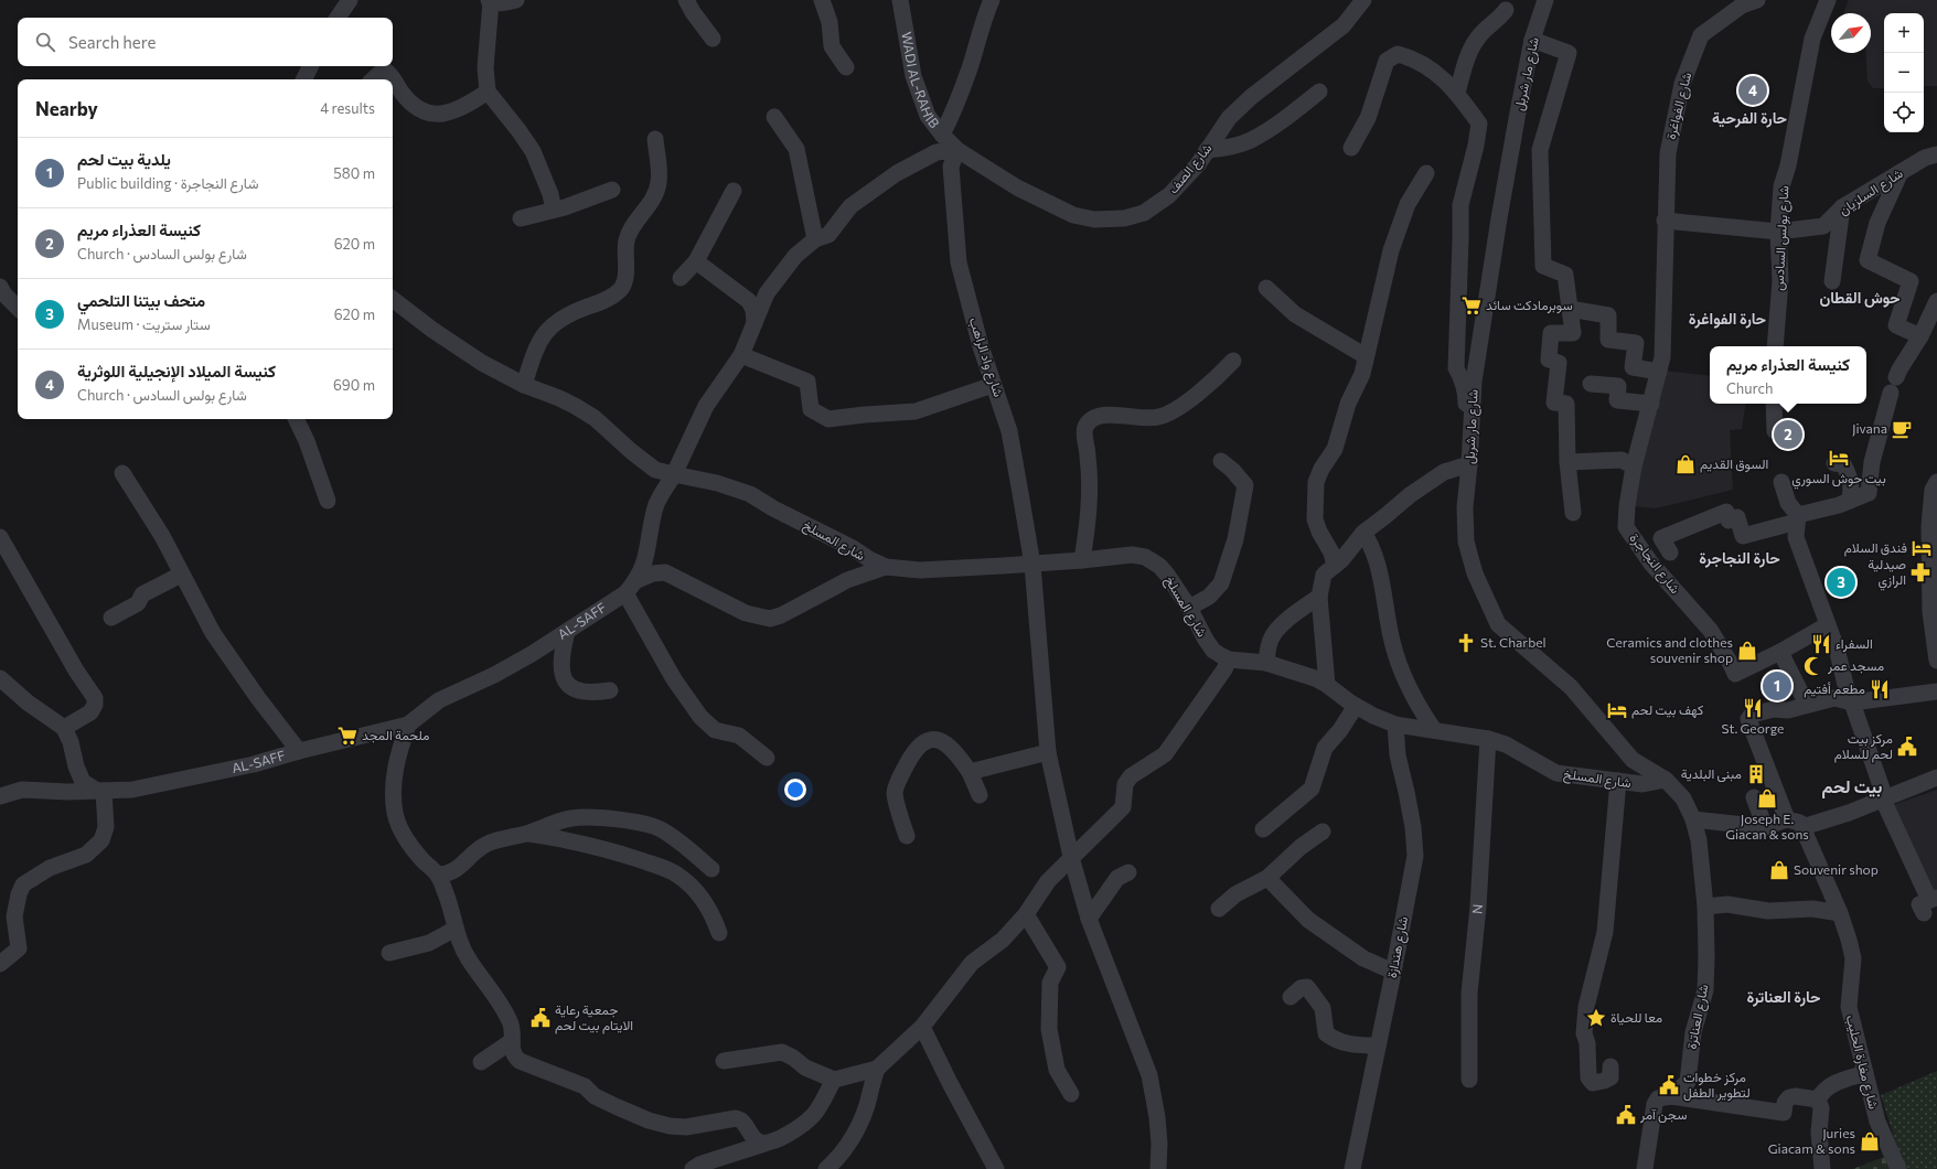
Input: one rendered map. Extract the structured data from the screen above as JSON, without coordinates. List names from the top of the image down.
{
  "streets": {
    "street": [
      "شارع مار شربل",
      "WADI AL-RAHIB",
      "شارع الفواغرة",
      "شارع الصف",
      "شارع السلزيان",
      "شارع بولس السادس",
      "شارع واد الراهب",
      "شارع المسلخ",
      "شارع النجاجرة",
      "AL-SAFF",
      "N",
      "شارع هندازة",
      "شارع العناترة",
      "شارع مغارة الحليب"
    ]
  },
  "crossings": [
    ["شارع مار شربل", "شارع المسلخ"],
    ["شارع مار شربل", "شارع العناترة"],
    ["WADI AL-RAHIB", "شارع الصف"],
    ["WADI AL-RAHIB", "شارع واد الراهب"],
    ["شارع الفواغرة", "شارع النجاجرة"],
    ["شارع الصف", "شارع واد الراهب"],
    ["شارع السلزيان", "شارع بولس السادس"],
    ["شارع واد الراهب", "شارع المسلخ"],
    ["شارع المسلخ", "AL-SAFF"],
    ["شارع المسلخ", "N"],
    ["شارع المسلخ", "شارع هندازة"]
  ],
  "districts": [
    "حارة الفرحية",
    "حوش القطان",
    "حارة الفواغرة",
    "حارة النجاجرة",
    "بيت لحم",
    "حارة العناترة"
  ],
  "places": {
    "supermarket": ["سوبرمادكت سائد", "ملحمة المجد"],
    "cafe": ["Jivana"],
    "hotel": ["بيت حوش السوري", "فندق السلام", "كهف بيت لحم"],
    "shop": [
      "السوق القديم",
      "Ceramics and clothes souvenir shop",
      "Joseph E. Giacan & sons",
      "Souvenir shop",
      "Juries Giacam & sons"
    ],
    "pharmacy": ["صيدلية الرازي"],
    "church": ["St. Charbel"],
    "restaurant": ["السفراء", "مطعم أفتيم", "St. George"],
    "mosque": ["مسجد عمر"],
    "public building": [
      "مركز بيت لحم للسلام",
      "جمعية رعاية الايتام بيت لحم",
      "مركز خطوات لتطوير الطفل",
      "سجن آمر"
    ],
    "building": ["مبنى البلدية"],
    "place": ["معا للحياة"]
  },
  "north": "top right",
  "page": {
    "map_buttons": ["+", "−"],
    "search": "Search here",
    "pins": [
      "4",
      "2",
      "3",
      "1"
    ],
    "heading": ["Nearby", "4 results"],
    "list": [
      {
        "mark": "1",
        "name": "يلدية بيت لحم",
        "note": "Public building · شارع النجاجرة",
        "value": "580 m"
      },
      {
        "mark": "2",
        "name": "كنيسة العذراء مريم",
        "note": "Church · شارع بولس السادس",
        "value": "620 m"
      },
      {
        "mark": "3",
        "name": "متحف بيتنا التلحمي",
        "note": "Museum · ستار ستريت",
        "value": "620 m"
      },
      {
        "mark": "4",
        "name": "كنيسة الميلاد الإنجيلية اللوثرية",
        "note": "Church · شارع بولس السادس",
        "value": "690 m"
      }
    ],
    "popup": ["كنيسة العذراء مريم", "Church"]
  }
}
